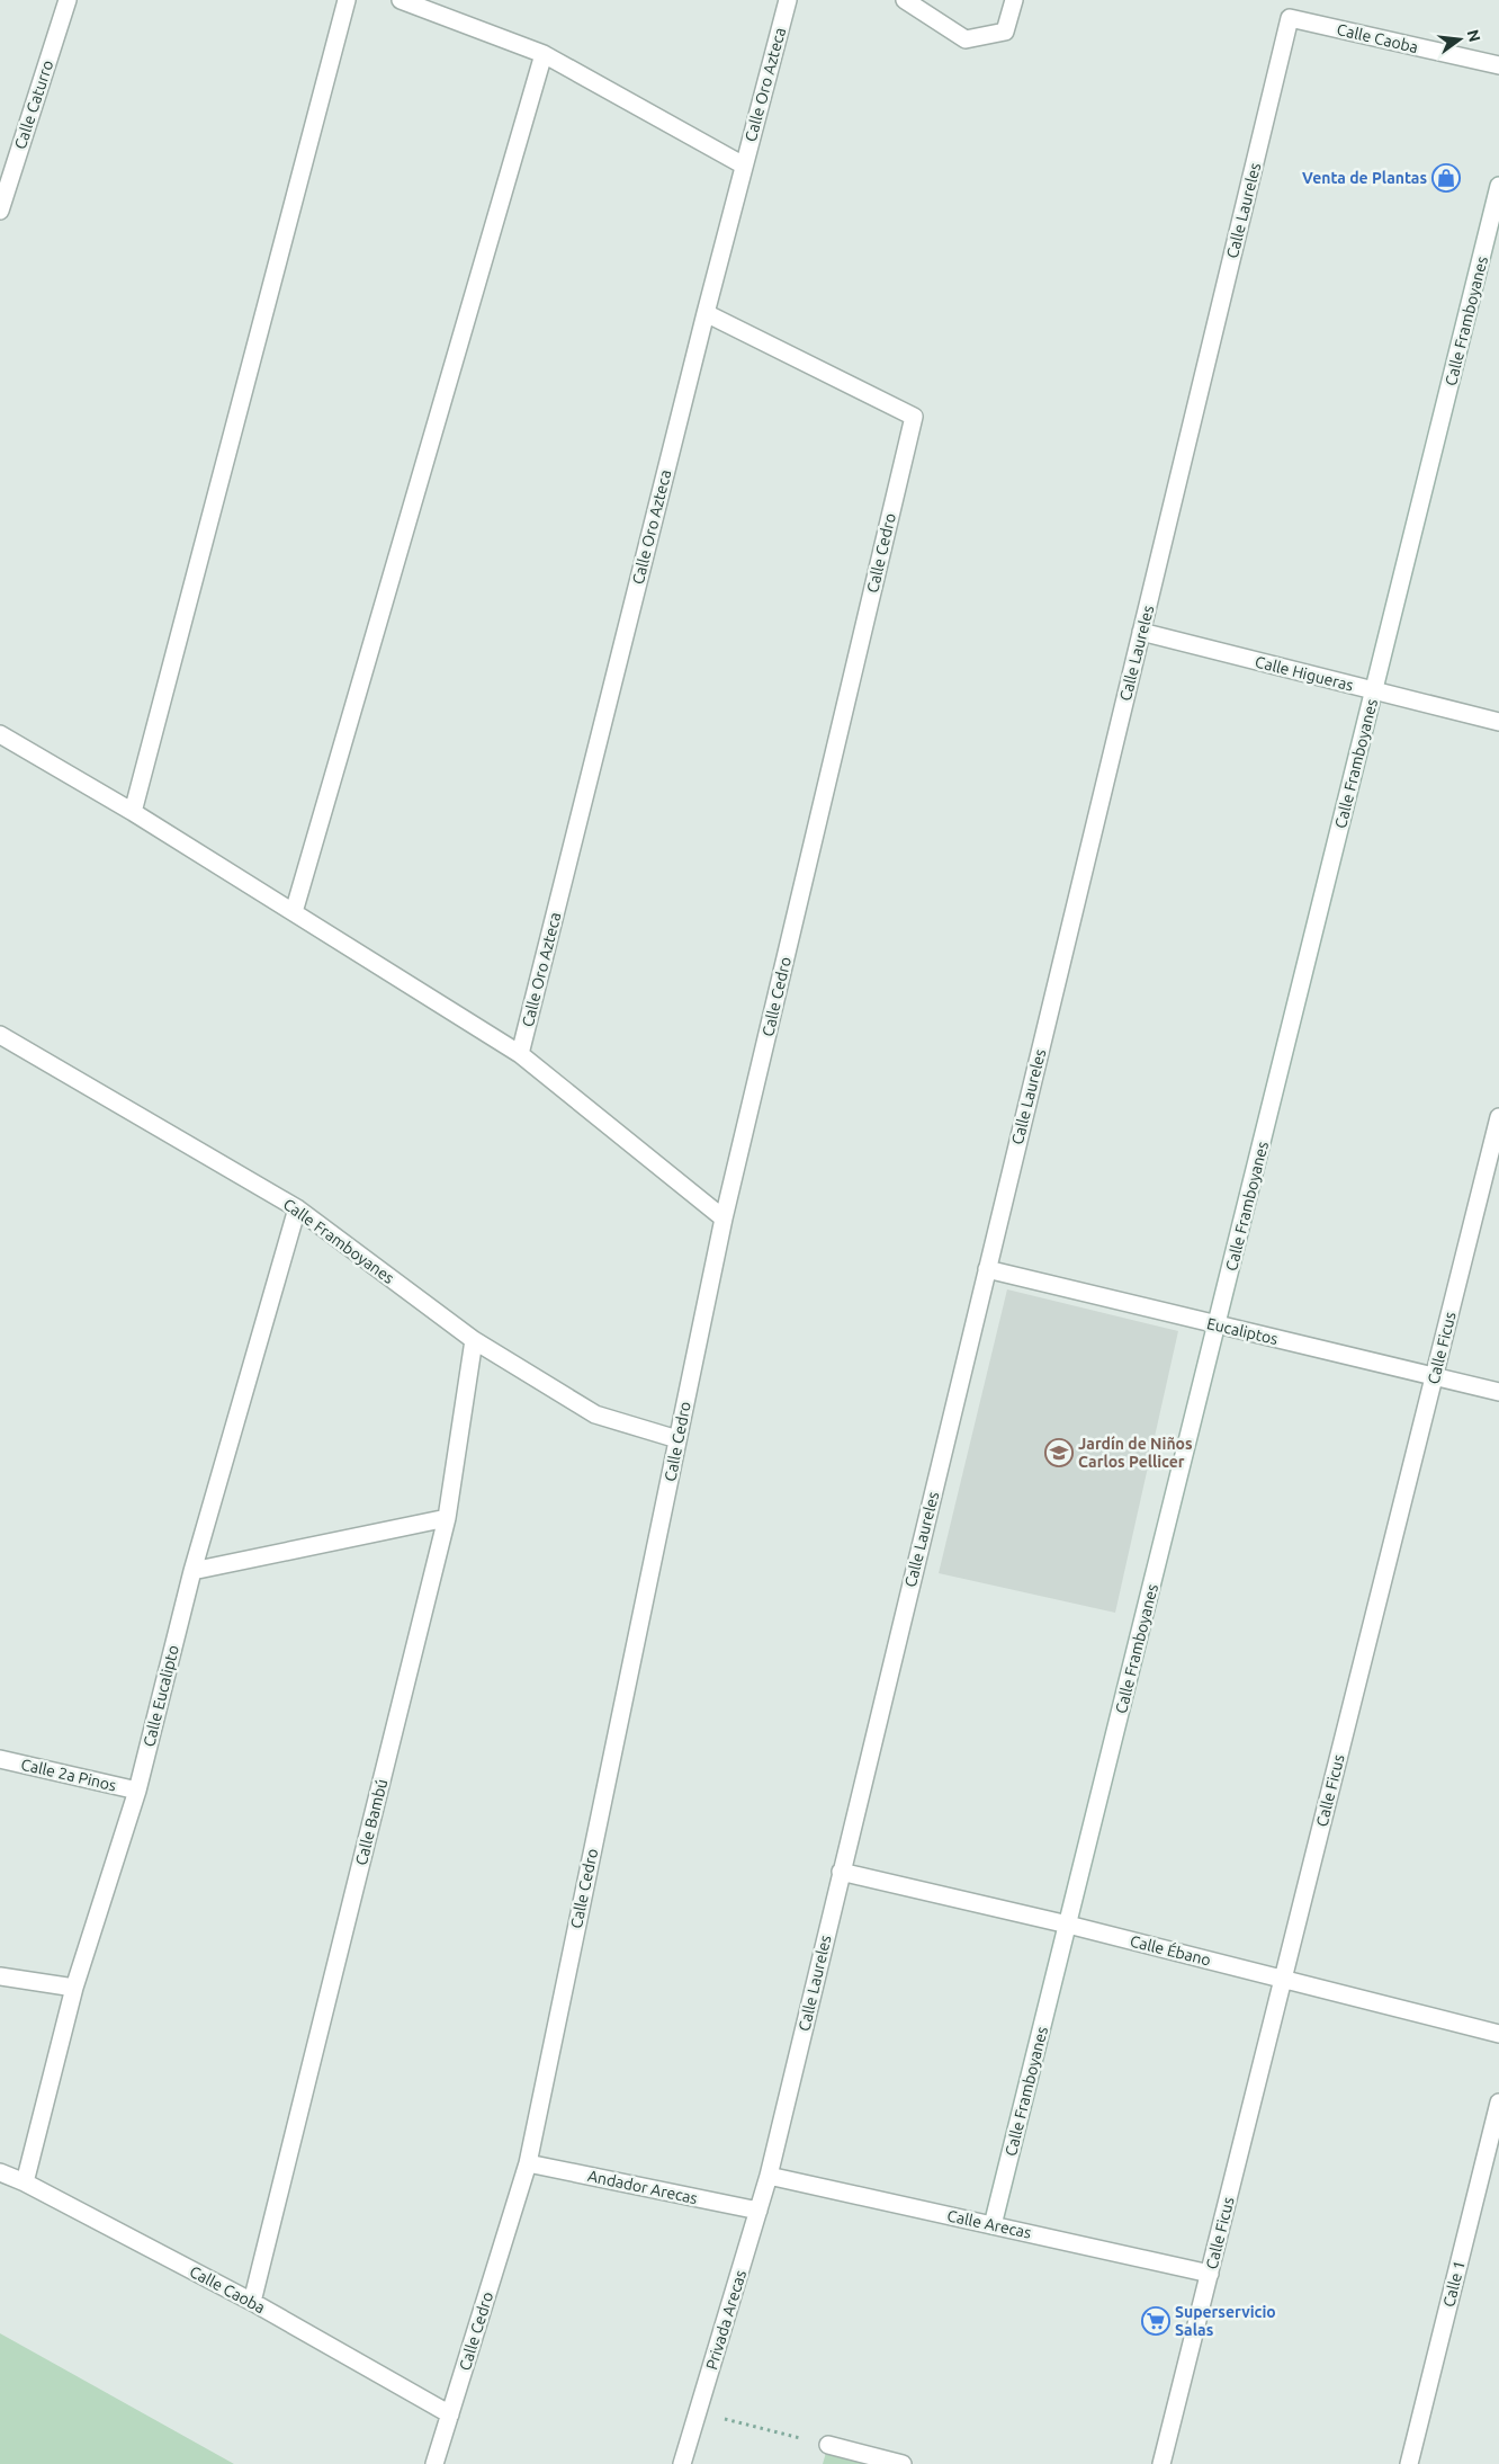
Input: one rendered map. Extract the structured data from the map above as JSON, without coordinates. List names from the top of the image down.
{
  "streets": {
    "street": [
      "Calle Caoba",
      "Calle Oro Azteca",
      "Calle Caturro",
      "Calle Laureles",
      "Calle Framboyanes",
      "Calle Cedro",
      "Calle Higueras",
      "Eucaliptos",
      "Calle Ficus",
      "Calle Eucalipto",
      "Calle 2a Pinos",
      "Calle Bambú",
      "Calle Ébano",
      "Andador Arecas",
      "Calle Arecas",
      "Calle 1",
      "Privada Arecas"
    ]
  },
  "crossings": [
    ["Calle Caoba", "Calle Laureles"],
    ["Calle Caoba", "Calle Cedro"],
    ["Calle Caoba", "Calle Eucalipto"],
    ["Calle Caoba", "Calle Bambú"],
    ["Calle Oro Azteca", "Calle Cedro"],
    ["Calle Laureles", "Calle Higueras"],
    ["Calle Laureles", "Eucaliptos"],
    ["Calle Laureles", "Calle Ébano"],
    ["Calle Laureles", "Calle Arecas"],
    ["Calle Laureles", "Privada Arecas"],
    ["Calle Framboyanes", "Calle Cedro"],
    ["Calle Framboyanes", "Calle Higueras"],
    ["Calle Framboyanes", "Eucaliptos"],
    ["Calle Framboyanes", "Calle Eucalipto"],
    ["Calle Framboyanes", "Calle Bambú"],
    ["Calle Framboyanes", "Calle Ébano"],
    ["Calle Framboyanes", "Calle Arecas"],
    ["Calle Cedro", "Andador Arecas"],
    ["Eucaliptos", "Calle Ficus"],
    ["Calle Ficus", "Calle Ébano"],
    ["Calle Ficus", "Calle Arecas"],
    ["Calle Eucalipto", "Calle 2a Pinos"],
    ["Andador Arecas", "Privada Arecas"],
    ["Calle Arecas", "Privada Arecas"]
  ],
  "places": {
    "shop": ["Venta de Plantas"],
    "school or university": ["Jardín de Niños Carlos Pellicer"],
    "supermarket": ["Superservicio Salas"]
  },
  "north": "right"
}
